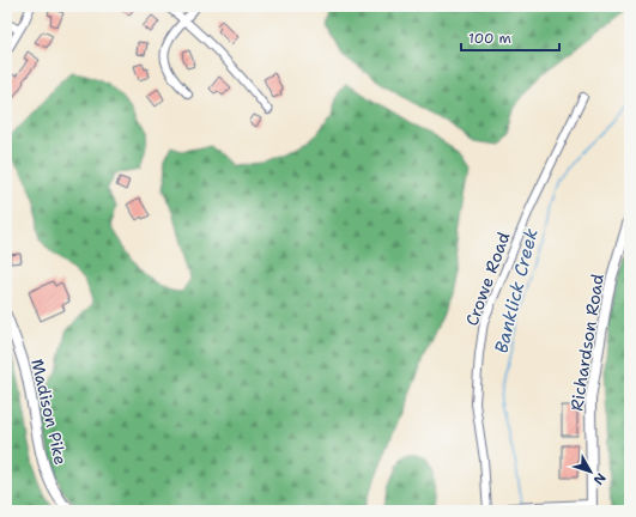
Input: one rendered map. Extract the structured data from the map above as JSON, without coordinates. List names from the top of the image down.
{
  "streets": {
    "main road": ["Richardson Road", "Madison Pike"],
    "street": ["Crowe Road"]
  },
  "water": ["Banklick Creek"],
  "scale_bar": "100 m",
  "north": "bottom right"
}
